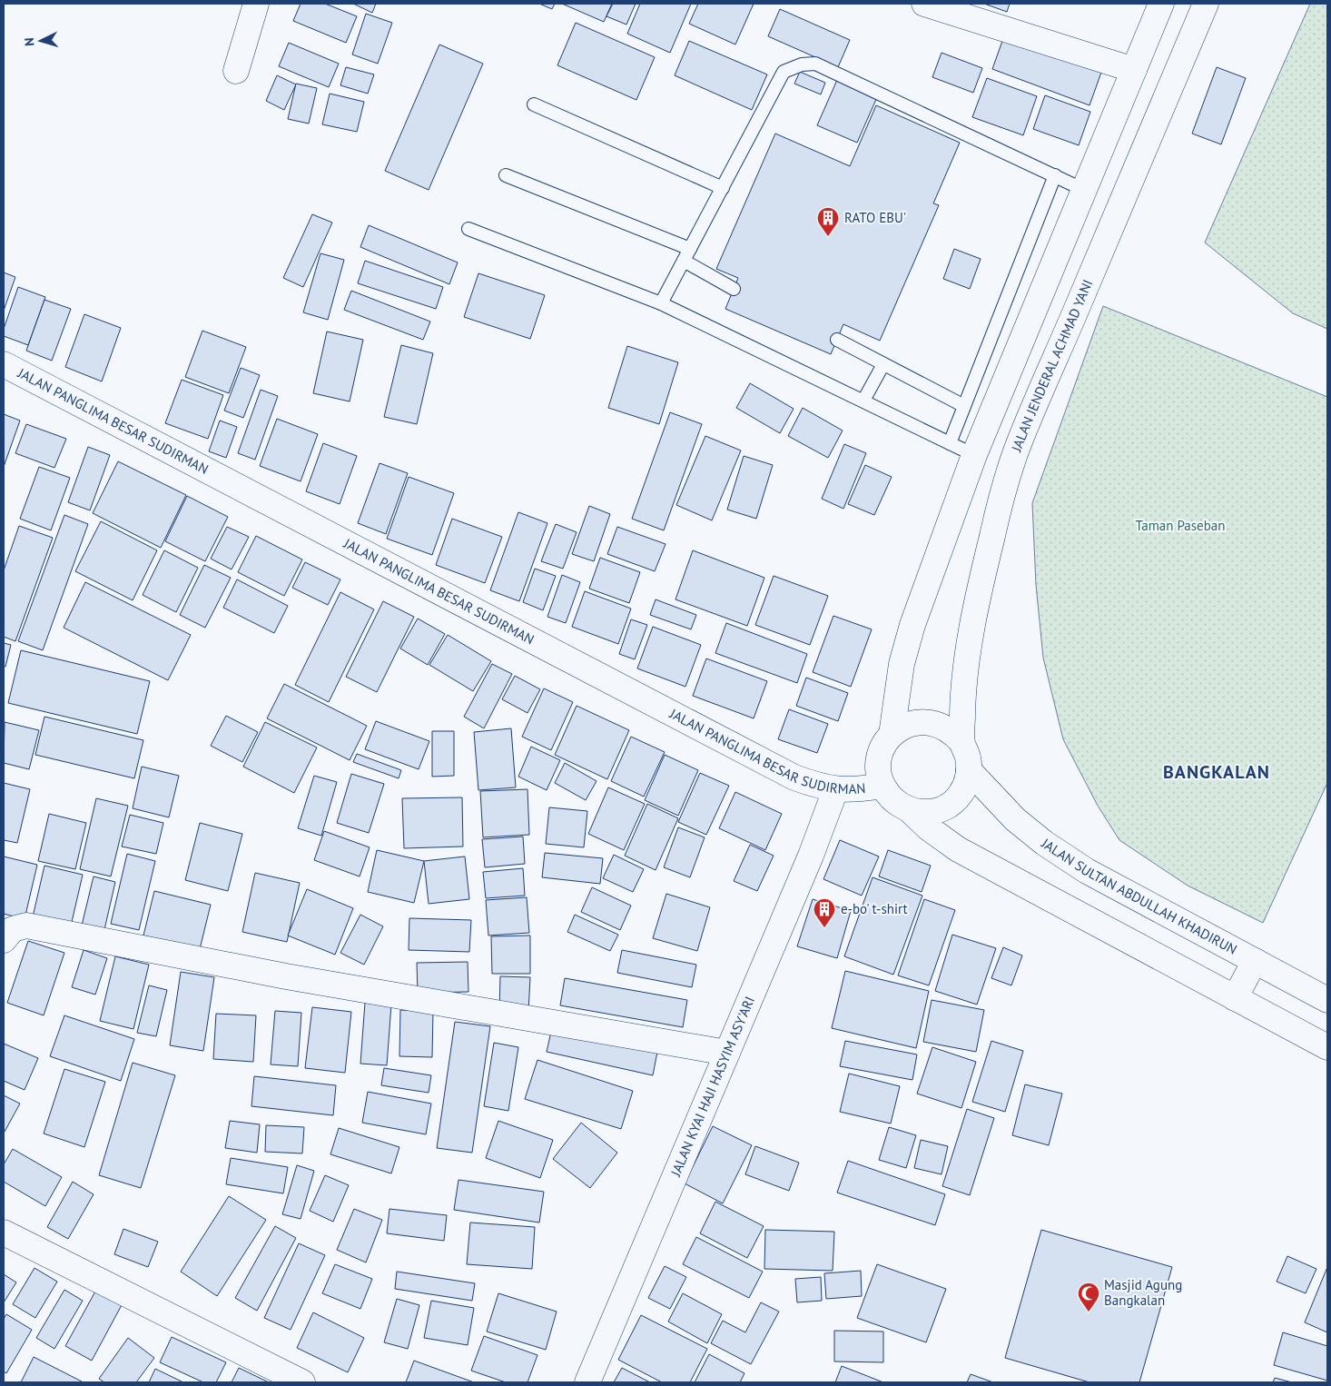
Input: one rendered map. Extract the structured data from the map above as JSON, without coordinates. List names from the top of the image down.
{
  "streets": {
    "main road": [
      "JALAN JENDERAL ACHMAD YANI",
      "JALAN PANGLIMA BESAR SUDIRMAN",
      "JALAN SULTAN ABDULLAH KHADIRUN",
      "JALAN KYAI HAJI HASYIM ASY'ARI"
    ]
  },
  "crossings": [
    ["JALAN JENDERAL ACHMAD YANI", "JALAN PANGLIMA BESAR SUDIRMAN"],
    ["JALAN JENDERAL ACHMAD YANI", "JALAN SULTAN ABDULLAH KHADIRUN"],
    ["JALAN PANGLIMA BESAR SUDIRMAN", "JALAN SULTAN ABDULLAH KHADIRUN"],
    ["JALAN PANGLIMA BESAR SUDIRMAN", "JALAN KYAI HAJI HASYIM ASY'ARI"]
  ],
  "districts": ["BANGKALAN"],
  "parks": ["Taman Paseban"],
  "places": {
    "building": ["RATO EBU'", "e-bo' t-shirt"],
    "mosque": ["Masjid Agung Bangkalan"]
  },
  "north": "left"
}
